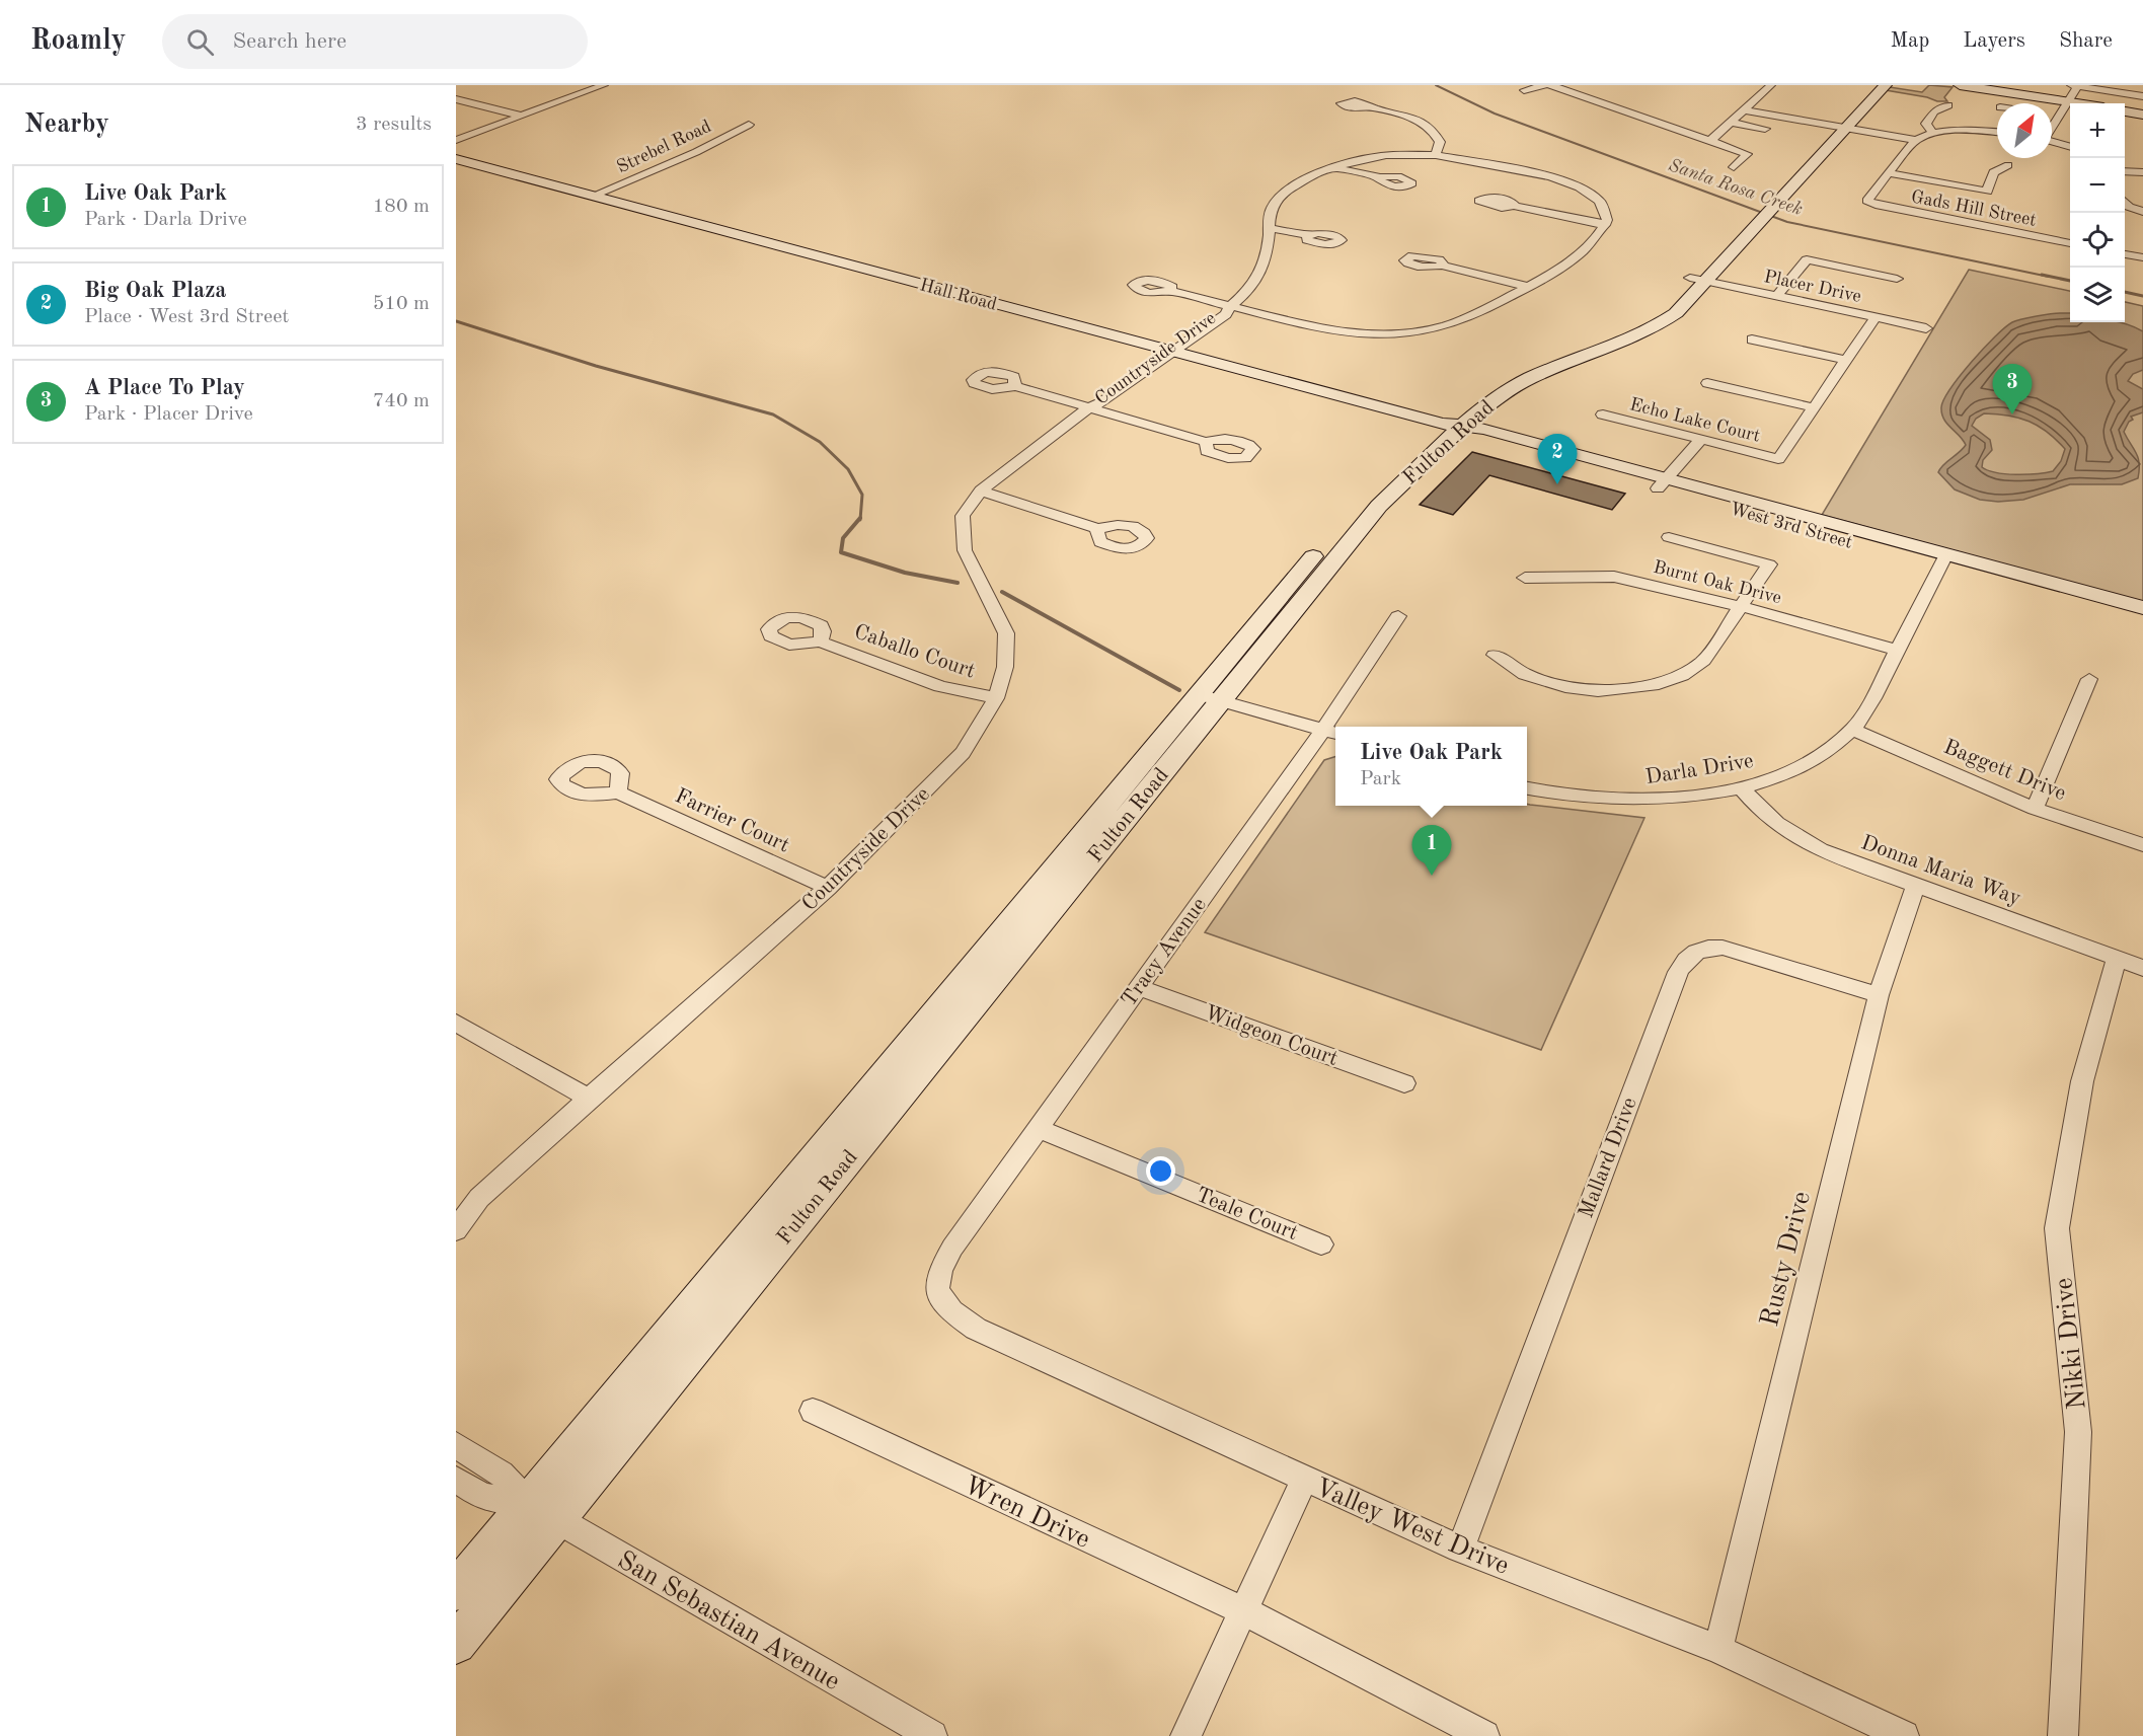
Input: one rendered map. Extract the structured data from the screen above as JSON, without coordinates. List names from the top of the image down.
{
  "streets": {
    "main road": ["Hall Road", "Fulton Road", "West 3rd Street"],
    "street": [
      "Strebel Road",
      "Gads Hill Street",
      "Placer Drive",
      "Countryside Drive",
      "Echo Lake Court",
      "Burnt Oak Drive",
      "Caballo Court",
      "Darla Drive",
      "Baggett Drive",
      "Farrier Court",
      "Donna Maria Way",
      "Tracy Avenue",
      "Widgeon Court",
      "Mallard Drive",
      "Teale Court",
      "Rusty Drive",
      "Nikki Drive",
      "Wren Drive",
      "Valley West Drive",
      "San Sebastian Avenue"
    ]
  },
  "crossings": [
    ["Strebel Road", "Hall Road"],
    ["Placer Drive", "Fulton Road"],
    ["Hall Road", "Countryside Drive"],
    ["Hall Road", "Fulton Road"],
    ["Hall Road", "West 3rd Street"],
    ["Countryside Drive", "Caballo Court"],
    ["Countryside Drive", "Farrier Court"],
    ["Fulton Road", "West 3rd Street"],
    ["Fulton Road", "San Sebastian Avenue"],
    ["West 3rd Street", "Darla Drive"],
    ["Burnt Oak Drive", "Darla Drive"],
    ["Darla Drive", "Baggett Drive"],
    ["Darla Drive", "Donna Maria Way"],
    ["Donna Maria Way", "Rusty Drive"],
    ["Donna Maria Way", "Nikki Drive"],
    ["Tracy Avenue", "Widgeon Court"],
    ["Tracy Avenue", "Teale Court"],
    ["Tracy Avenue", "Valley West Drive"],
    ["Mallard Drive", "Rusty Drive"],
    ["Mallard Drive", "Valley West Drive"],
    ["Rusty Drive", "Valley West Drive"]
  ],
  "water": ["Santa Rosa Creek"],
  "north": "top right",
  "page": {
    "header": "Roamly",
    "search": "Search here",
    "nav": ["Map", "Layers", "Share"],
    "heading": ["Nearby", "3 results"],
    "map_buttons": ["+", "−"],
    "list": [
      {
        "mark": "1",
        "name": "Live Oak Park",
        "note": "Park · Darla Drive",
        "value": "180 m"
      },
      {
        "mark": "2",
        "name": "Big Oak Plaza",
        "note": "Place · West 3rd Street",
        "value": "510 m"
      },
      {
        "mark": "3",
        "name": "A Place To Play",
        "note": "Park · Placer Drive",
        "value": "740 m"
      }
    ],
    "pins": ["3", "2", "1"],
    "popup": ["Live Oak Park", "Park"]
  }
}
